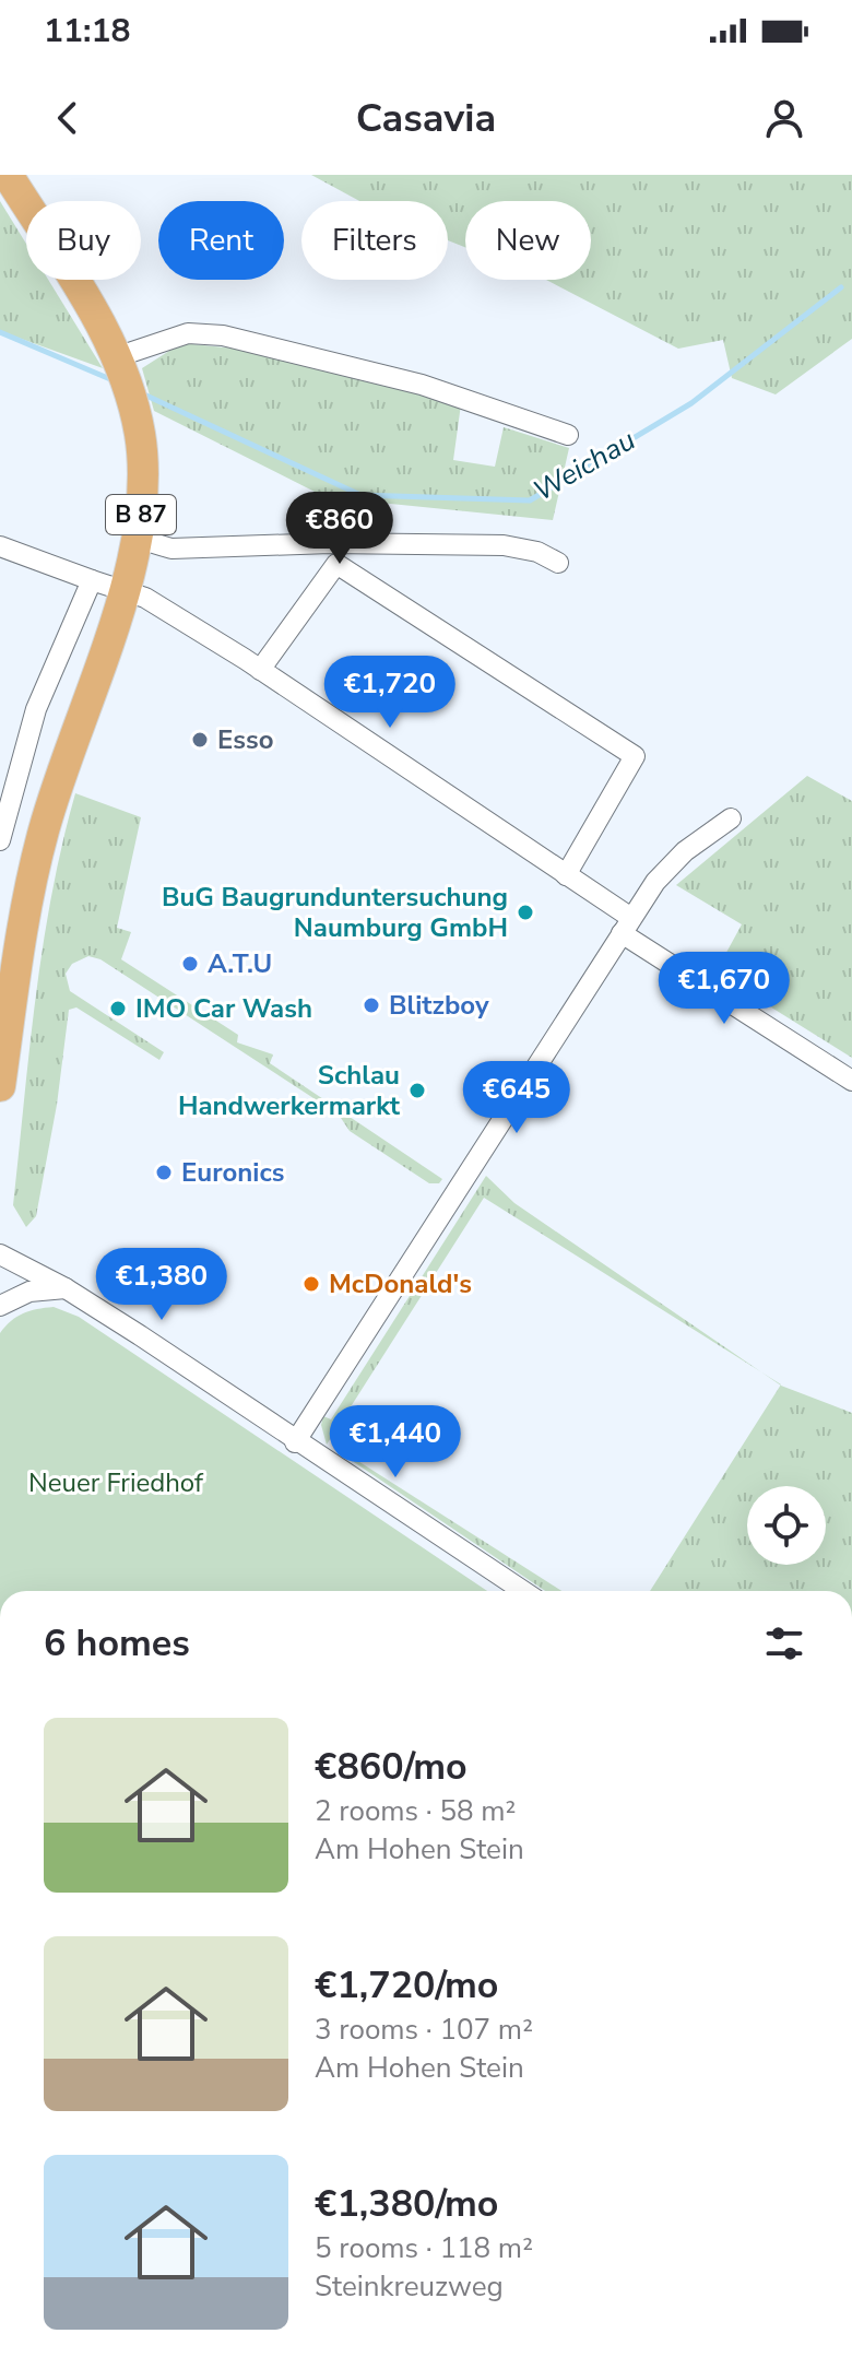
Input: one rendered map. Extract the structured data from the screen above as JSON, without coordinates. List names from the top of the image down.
{
  "streets": {
    "main road": ["B 87"]
  },
  "water": ["Weichau"],
  "parks": ["Neuer Friedhof"],
  "places": [
    "Esso",
    "BuG Baugrunduntersuchung Naumburg GmbH",
    "A.T.U",
    "Blitzboy",
    "IMO Car Wash",
    "Schlau Handwerkermarkt",
    "Euronics",
    "McDonald's"
  ],
  "page": {
    "status": "11:18",
    "header": "Casavia",
    "chip": [
      "Buy",
      "Rent",
      "Filters",
      "New"
    ],
    "price": [
      "€860",
      "€1,720",
      "€1,670",
      "€645",
      "€1,380",
      "€1,440"
    ],
    "heading": "6 homes",
    "list": [
      {
        "name": "€860/mo",
        "note": "2 rooms · 58 m² · Am Hohen Stein"
      },
      {
        "name": "€1,720/mo",
        "note": "3 rooms · 107 m² · Am Hohen Stein"
      },
      {
        "name": "€1,380/mo",
        "note": "5 rooms · 118 m² · Steinkreuzweg"
      }
    ]
  }
}
